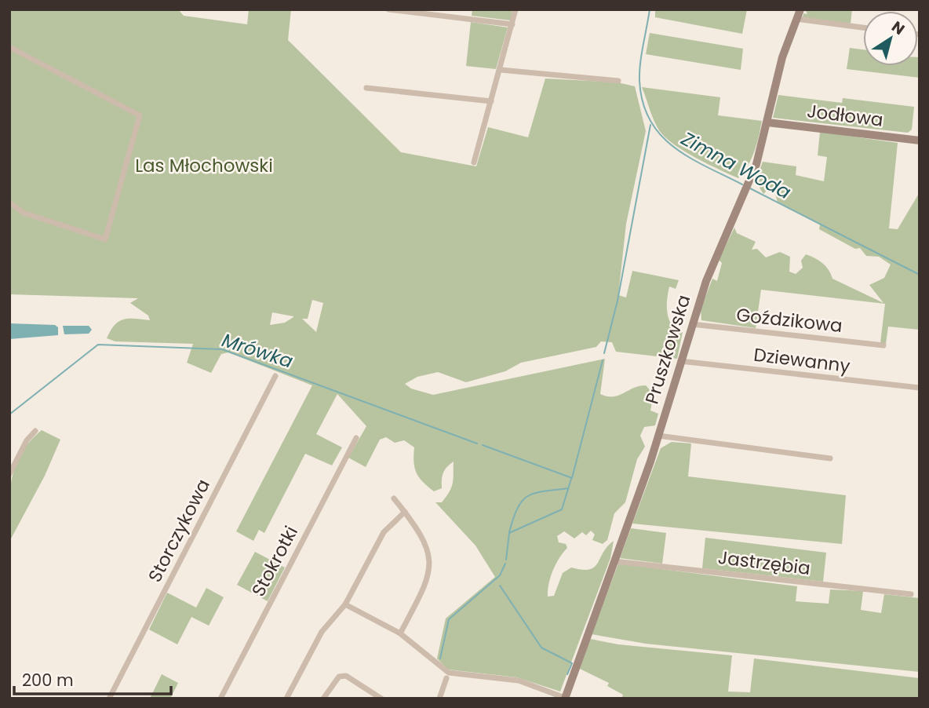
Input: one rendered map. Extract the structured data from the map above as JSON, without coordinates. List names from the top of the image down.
{
  "streets": {
    "street": [
      "Jodłowa",
      "Goździkowa",
      "Pruszkowska",
      "Dziewanny",
      "Storczykowa",
      "Stokrotki",
      "Jastrzębia"
    ]
  },
  "crossings": [
    ["Jodłowa", "Pruszkowska"],
    ["Goździkowa", "Pruszkowska"],
    ["Pruszkowska", "Dziewanny"],
    ["Pruszkowska", "Jastrzębia"]
  ],
  "water": ["Zimna Woda", "Mrówka"],
  "parks": ["Las Młochowski"],
  "scale_bar": "200 m",
  "north": "top right"
}
